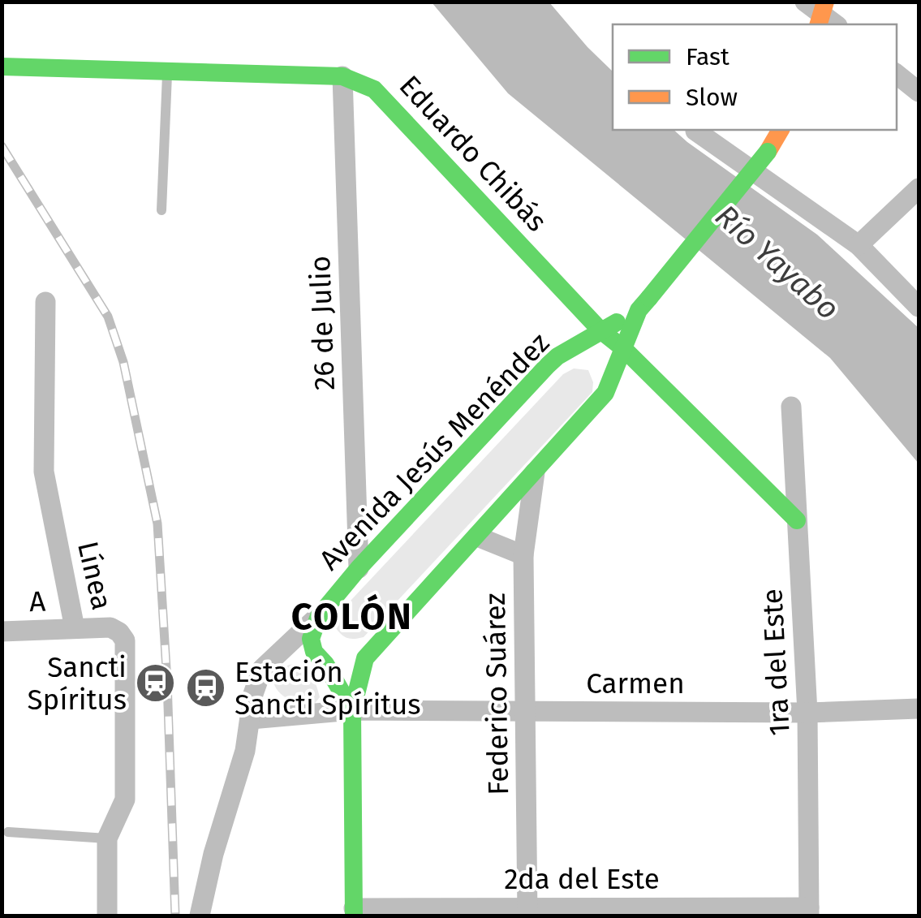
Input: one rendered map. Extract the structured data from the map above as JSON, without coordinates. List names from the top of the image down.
{
  "streets": {
    "main road": ["Eduardo Chibás", "Avenida Jesús Menéndez"],
    "street": [
      "26 de Julio",
      "Línea",
      "A",
      "1ra del Este",
      "Carmen",
      "Federico Suárez",
      "2da del Este"
    ]
  },
  "crossings": [
    ["Eduardo Chibás", "26 de Julio"],
    ["Eduardo Chibás", "Avenida Jesús Menéndez"],
    ["Eduardo Chibás", "1ra del Este"],
    ["26 de Julio", "Avenida Jesús Menéndez"],
    ["Línea", "A"],
    ["1ra del Este", "Carmen"],
    ["1ra del Este", "2da del Este"],
    ["Carmen", "Federico Suárez"],
    ["Federico Suárez", "2da del Este"]
  ],
  "districts": ["COLÓN"],
  "water": ["Río Yayabo"],
  "places": {
    "station": ["Sancti Spíritus", "Estación Sancti Spíritus"]
  },
  "legend": ["Fast", "Slow"]
}
